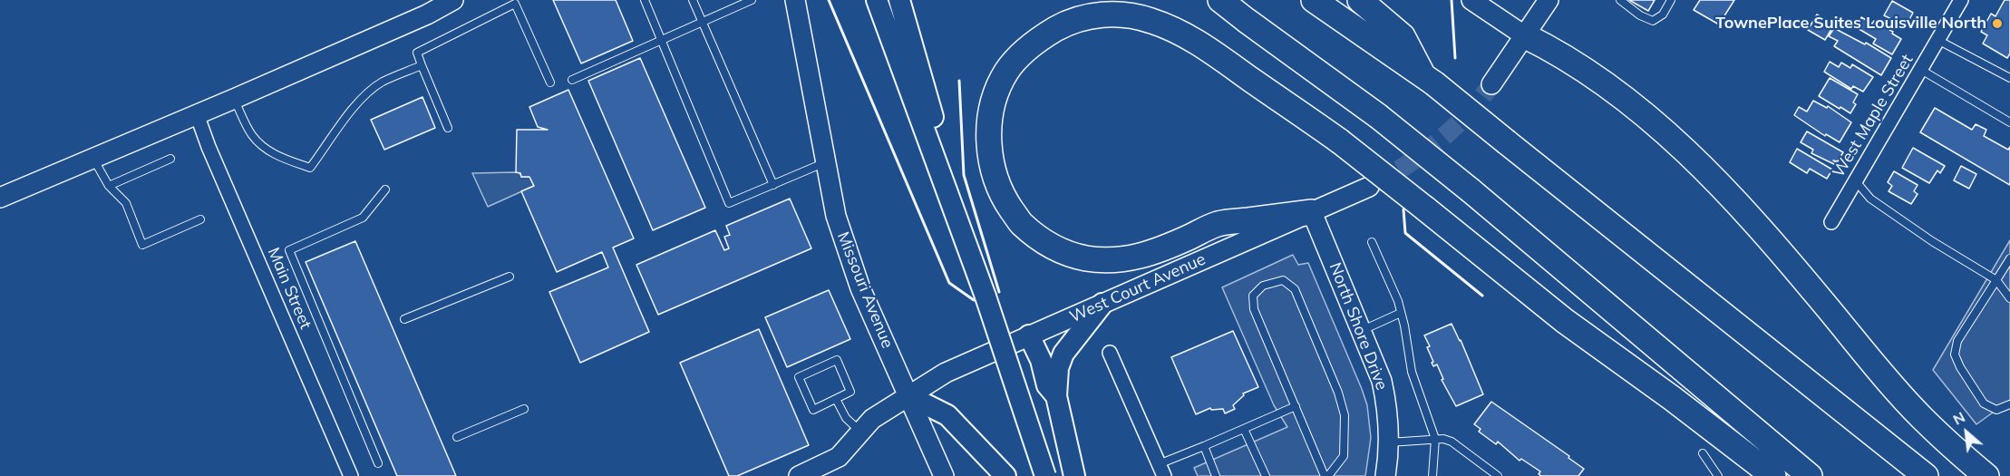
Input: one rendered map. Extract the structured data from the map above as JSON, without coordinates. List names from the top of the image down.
{
  "streets": {
    "street": [
      "West Maple Street",
      "Main Street",
      "West Court Avenue",
      "Missouri Avenue",
      "North Shore Drive"
    ]
  },
  "crossings": [
    ["West Court Avenue", "Missouri Avenue"],
    ["West Court Avenue", "North Shore Drive"]
  ],
  "places": ["TownePlace Suites Louisville North"],
  "north": "top left"
}
